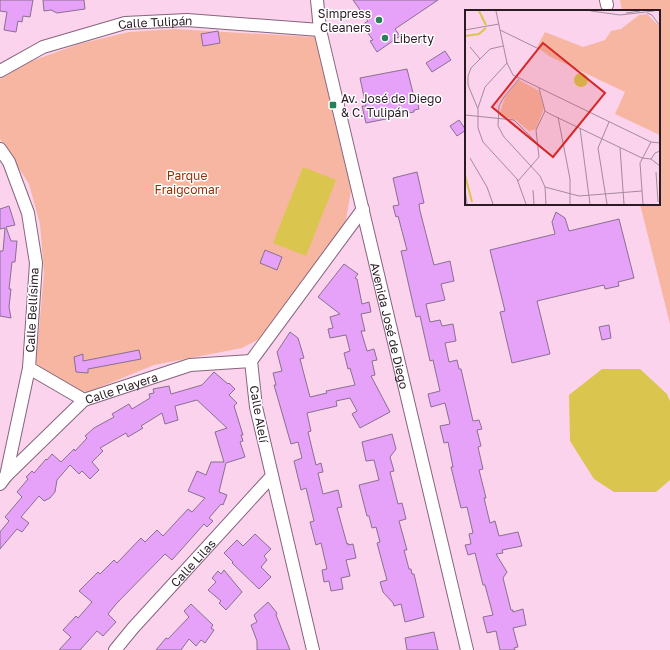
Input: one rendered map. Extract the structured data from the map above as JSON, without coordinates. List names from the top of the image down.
{
  "streets": {
    "street": [
      "Calle Tulipán",
      "Calle Bellísima",
      "Avenida José de Diego",
      "Calle Playera",
      "Calle Alelí",
      "Calle Lilas"
    ]
  },
  "crossings": [
    ["Calle Tulipán", "Avenida José de Diego"],
    ["Calle Bellísima", "Calle Playera"],
    ["Calle Playera", "Calle Alelí"],
    ["Calle Alelí", "Calle Lilas"]
  ],
  "parks": ["Parque Fraigcomar"],
  "places": {
    "other": ["Simpress Cleaners", "Liberty"],
    "transit": ["Av. José de Diego & C. Tulipán"]
  }
}
